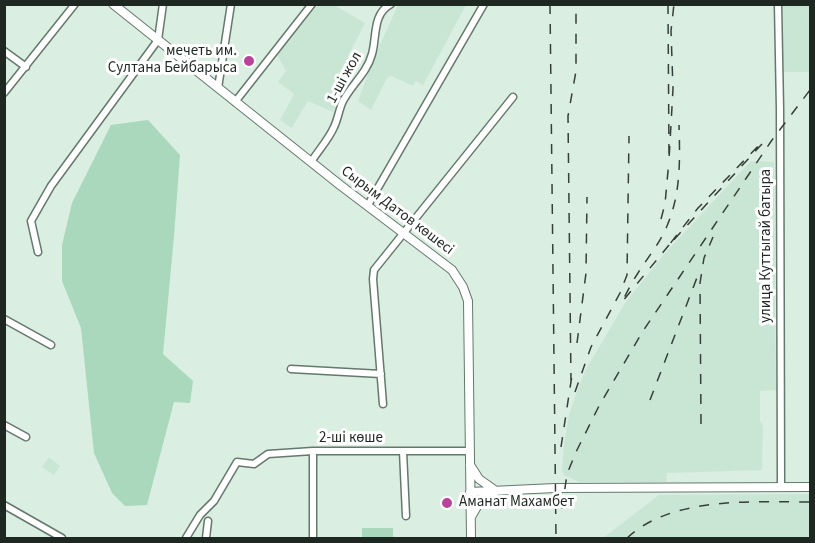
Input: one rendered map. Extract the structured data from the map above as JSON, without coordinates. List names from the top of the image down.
{
  "streets": {
    "main road": ["Сырым Датов көшесі"],
    "street": ["1-ші жол", "улица Куттыгай батыра", "2-ші көше"]
  },
  "crossings": [
    ["1-ші жол", "Сырым Датов көшесі"],
    ["Сырым Датов көшесі", "2-ші көше"]
  ],
  "places": ["мечеть им. Султана Бейбарыса", "Аманат Махамбет"]
}
